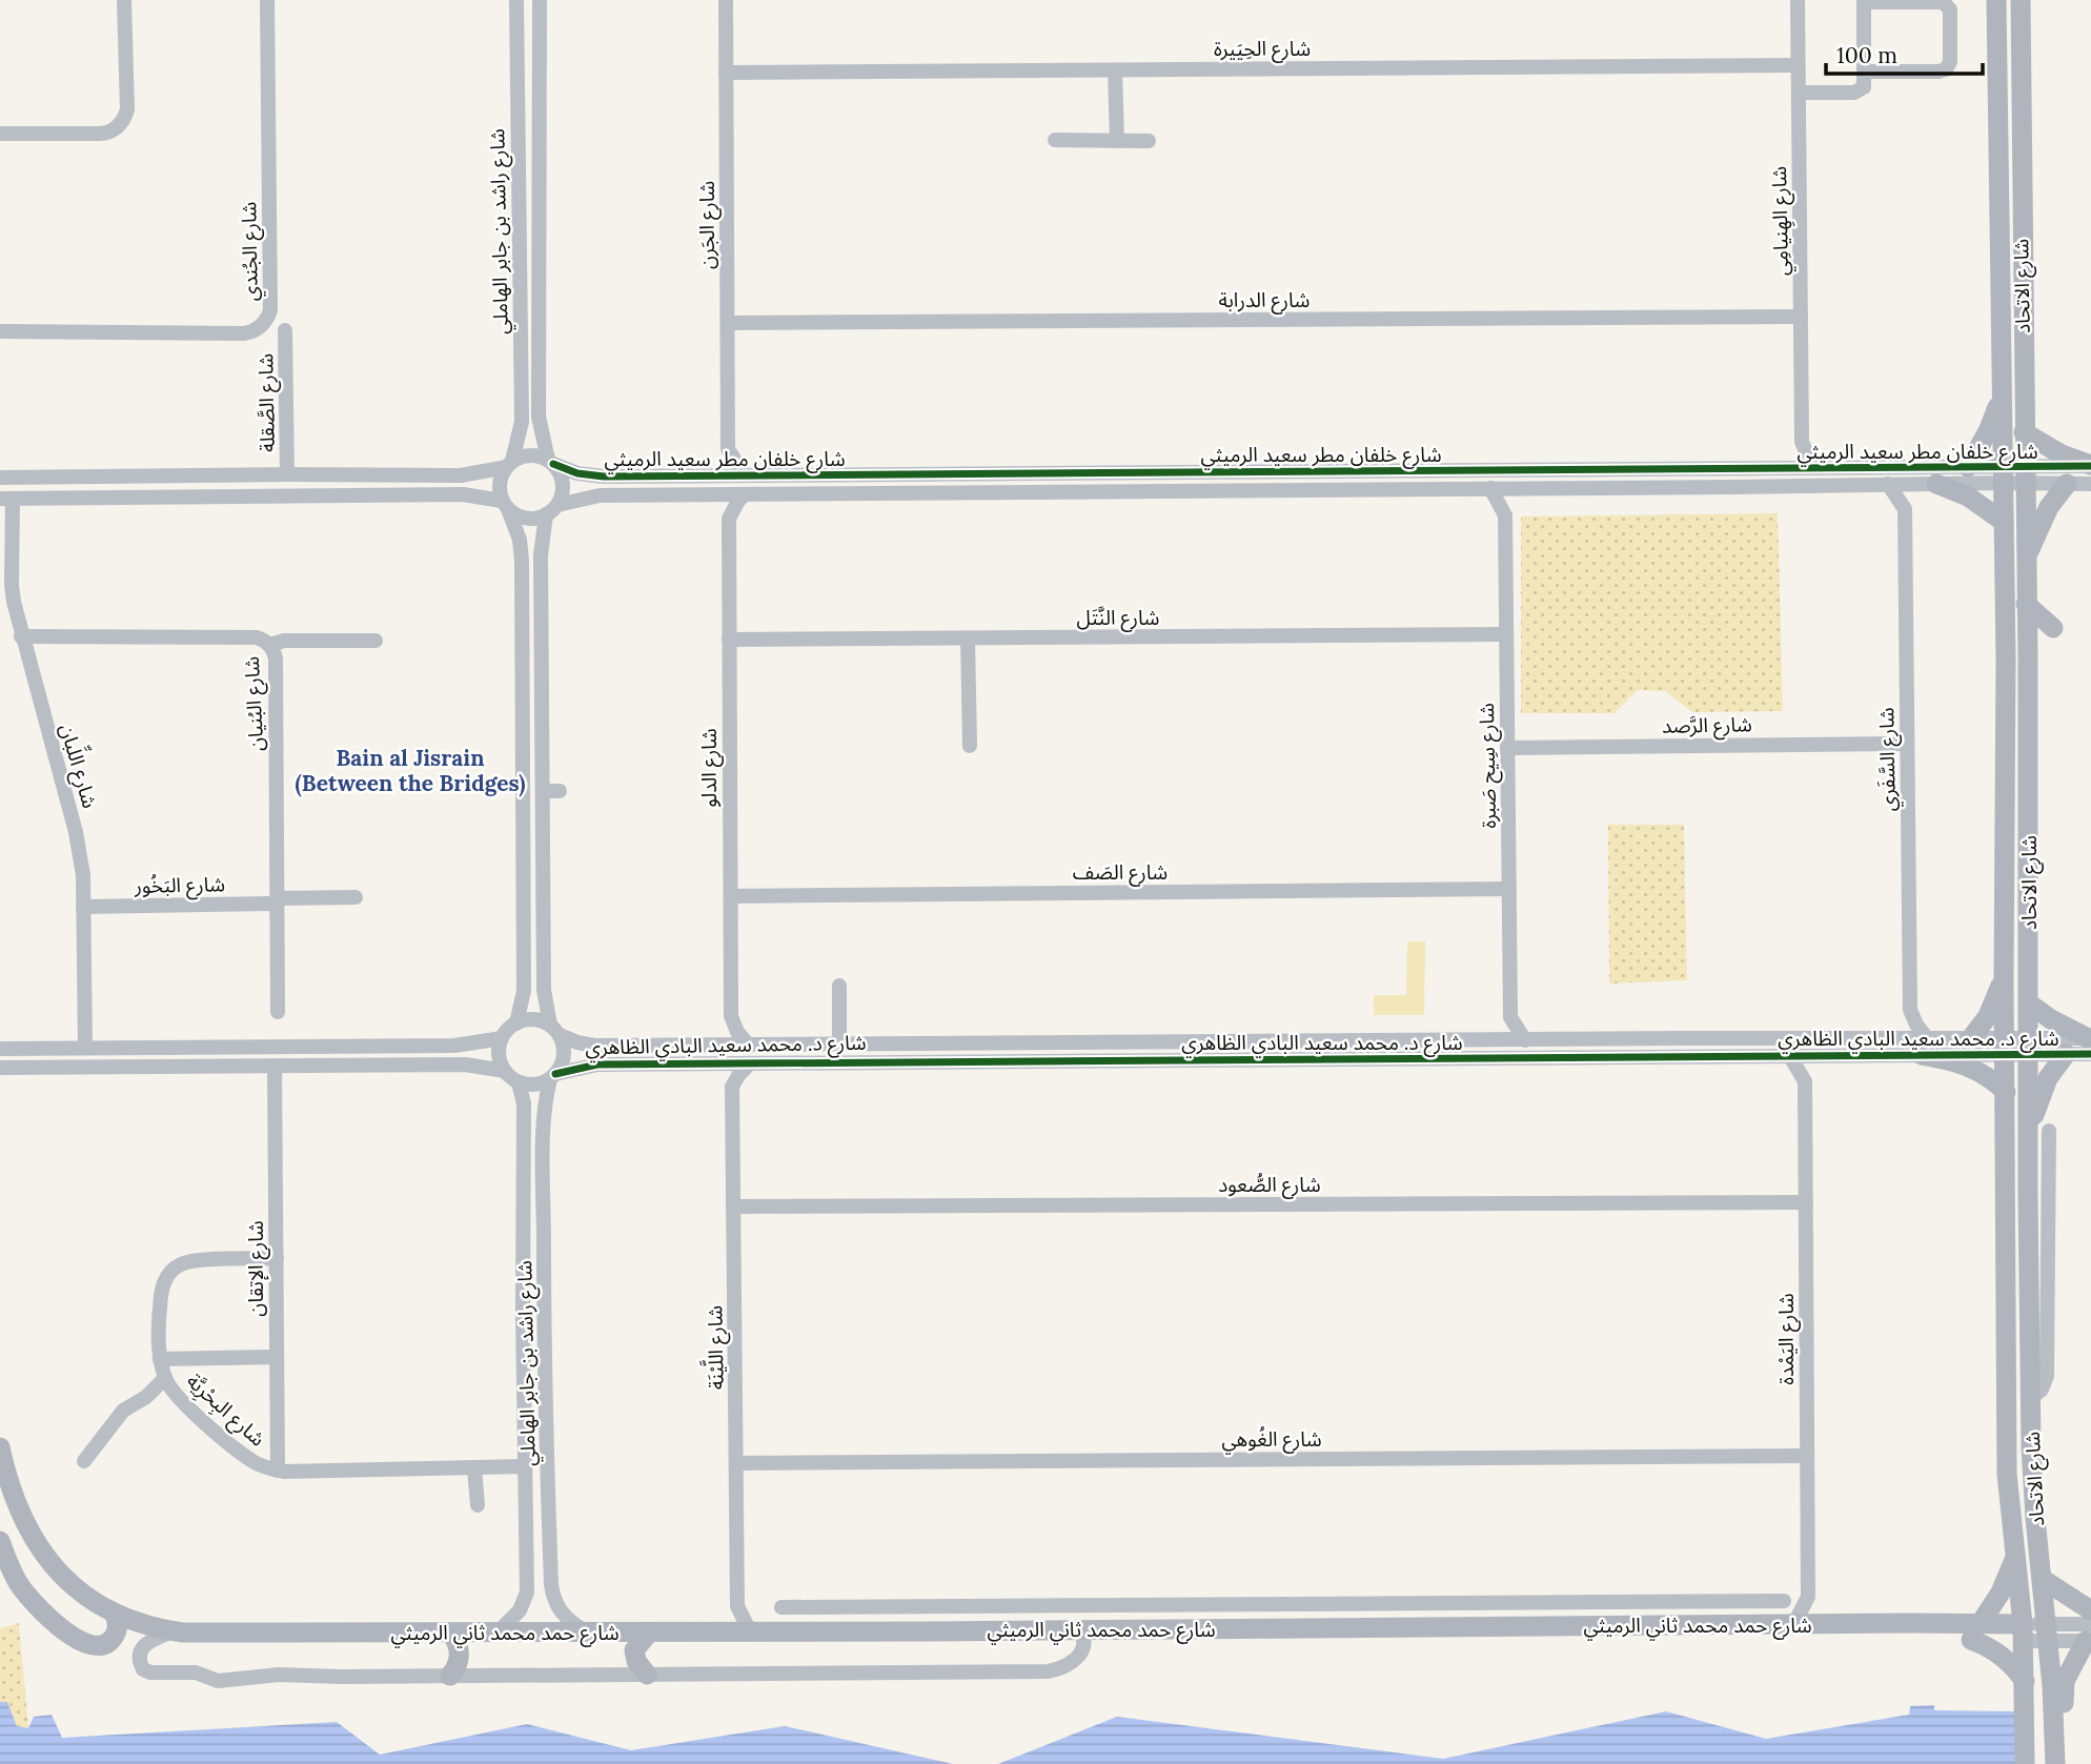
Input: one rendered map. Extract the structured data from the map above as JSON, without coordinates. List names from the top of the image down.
{
  "streets": {
    "main road": ["شارع الاتحاد", "شارع حمد محمد ثاني الرميثي"],
    "street": [
      "شارع الحِيَيرة",
      "شارع الهِنيامِي",
      "شارع الجَرن",
      "شارع راشد بن جابر الهاملي",
      "شارع الجُندي",
      "شارع الدرابة",
      "شارع الصَّقلة",
      "شارع خلفان مطر سعيد الرميثي",
      "شارع النَّتَل",
      "شارع البُنيان",
      "شارع الرَّصد",
      "شارع السَّفَري",
      "شارع اللِّبان",
      "شارع سِيح صَبرة",
      "شارع الدلو",
      "شارع الصَف",
      "شارع البَخُور",
      "شارع د. محمد سعيد البادي الظاهري",
      "شارع الصُّعود",
      "شارع الإتقان",
      "شارع اليَمْدة",
      "شارع اللَّيْنَة",
      "شارع البِحْرِيَّة",
      "شارع الغُوهي"
    ]
  },
  "crossings": [
    ["شارع الحِيَيرة", "شارع الهِنيامِي"],
    ["شارع الحِيَيرة", "شارع الجَرن"],
    ["شارع الهِنيامِي", "شارع الدرابة"],
    ["شارع الجَرن", "شارع الدرابة"],
    ["شارع راشد بن جابر الهاملي", "شارع خلفان مطر سعيد الرميثي"],
    ["شارع راشد بن جابر الهاملي", "شارع د. محمد سعيد البادي الظاهري"],
    ["شارع راشد بن جابر الهاملي", "شارع البِحْرِيَّة"],
    ["شارع راشد بن جابر الهاملي", "شارع حمد محمد ثاني الرميثي"],
    ["شارع الاتحاد", "شارع خلفان مطر سعيد الرميثي"],
    ["شارع الاتحاد", "شارع د. محمد سعيد البادي الظاهري"],
    ["شارع الاتحاد", "شارع حمد محمد ثاني الرميثي"],
    ["شارع خلفان مطر سعيد الرميثي", "شارع سِيح صَبرة"],
    ["شارع النَّتَل", "شارع سِيح صَبرة"],
    ["شارع النَّتَل", "شارع الدلو"],
    ["شارع البُنيان", "شارع اللِّبان"],
    ["شارع البُنيان", "شارع البَخُور"],
    ["شارع الرَّصد", "شارع السَّفَري"],
    ["شارع الرَّصد", "شارع سِيح صَبرة"],
    ["شارع السَّفَري", "شارع د. محمد سعيد البادي الظاهري"],
    ["شارع اللِّبان", "شارع البَخُور"],
    ["شارع سِيح صَبرة", "شارع الصَف"],
    ["شارع الدلو", "شارع الصَف"],
    ["شارع الدلو", "شارع د. محمد سعيد البادي الظاهري"],
    ["شارع الصُّعود", "شارع اليَمْدة"],
    ["شارع الصُّعود", "شارع اللَّيْنَة"],
    ["شارع الإتقان", "شارع البِحْرِيَّة"],
    ["شارع اليَمْدة", "شارع الغُوهي"],
    ["شارع اليَمْدة", "شارع حمد محمد ثاني الرميثي"],
    ["شارع اللَّيْنَة", "شارع الغُوهي"],
    ["شارع اللَّيْنَة", "شارع حمد محمد ثاني الرميثي"]
  ],
  "districts": ["Bain al Jisrain (Between the Bridges)"],
  "scale_bar": "100 m"
}
